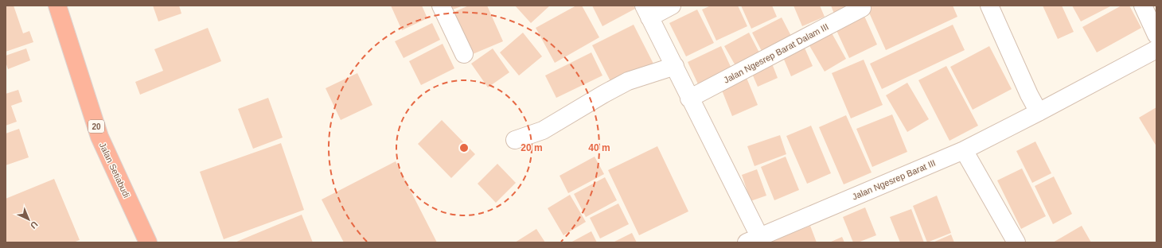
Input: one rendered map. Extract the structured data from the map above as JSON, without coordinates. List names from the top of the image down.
{
  "streets": {
    "highway": ["20", "Jalan Setiabudi"],
    "street": ["Jalan Ngesrep Barat Dalam III", "Jalan Ngesrep Barat III"]
  },
  "north": "bottom right",
  "rings": ["20 m", "40 m"]
}
